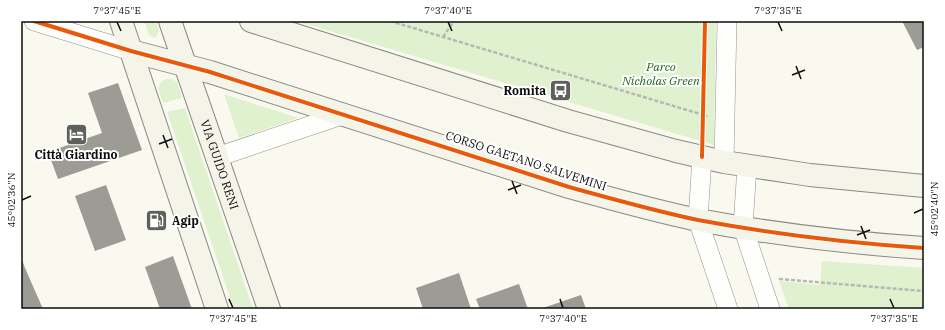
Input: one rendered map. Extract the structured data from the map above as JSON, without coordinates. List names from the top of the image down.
{
  "streets": {
    "street": ["CORSO GAETANO SALVEMINI", "VIA GUIDO RENI"]
  },
  "crossings": [
    ["CORSO GAETANO SALVEMINI", "VIA GUIDO RENI"]
  ],
  "parks": ["Parco Nicholas Green"],
  "places": {
    "bus stop": ["Romita"],
    "hotel": ["Città Giardino"],
    "fuel station": ["Agip"]
  },
  "coordinates": [
    "7°37'45\"E",
    "7°37'40\"E",
    "7°37'35\"E",
    "45°02'36\"N",
    "45°02'40\"N"
  ]
}
